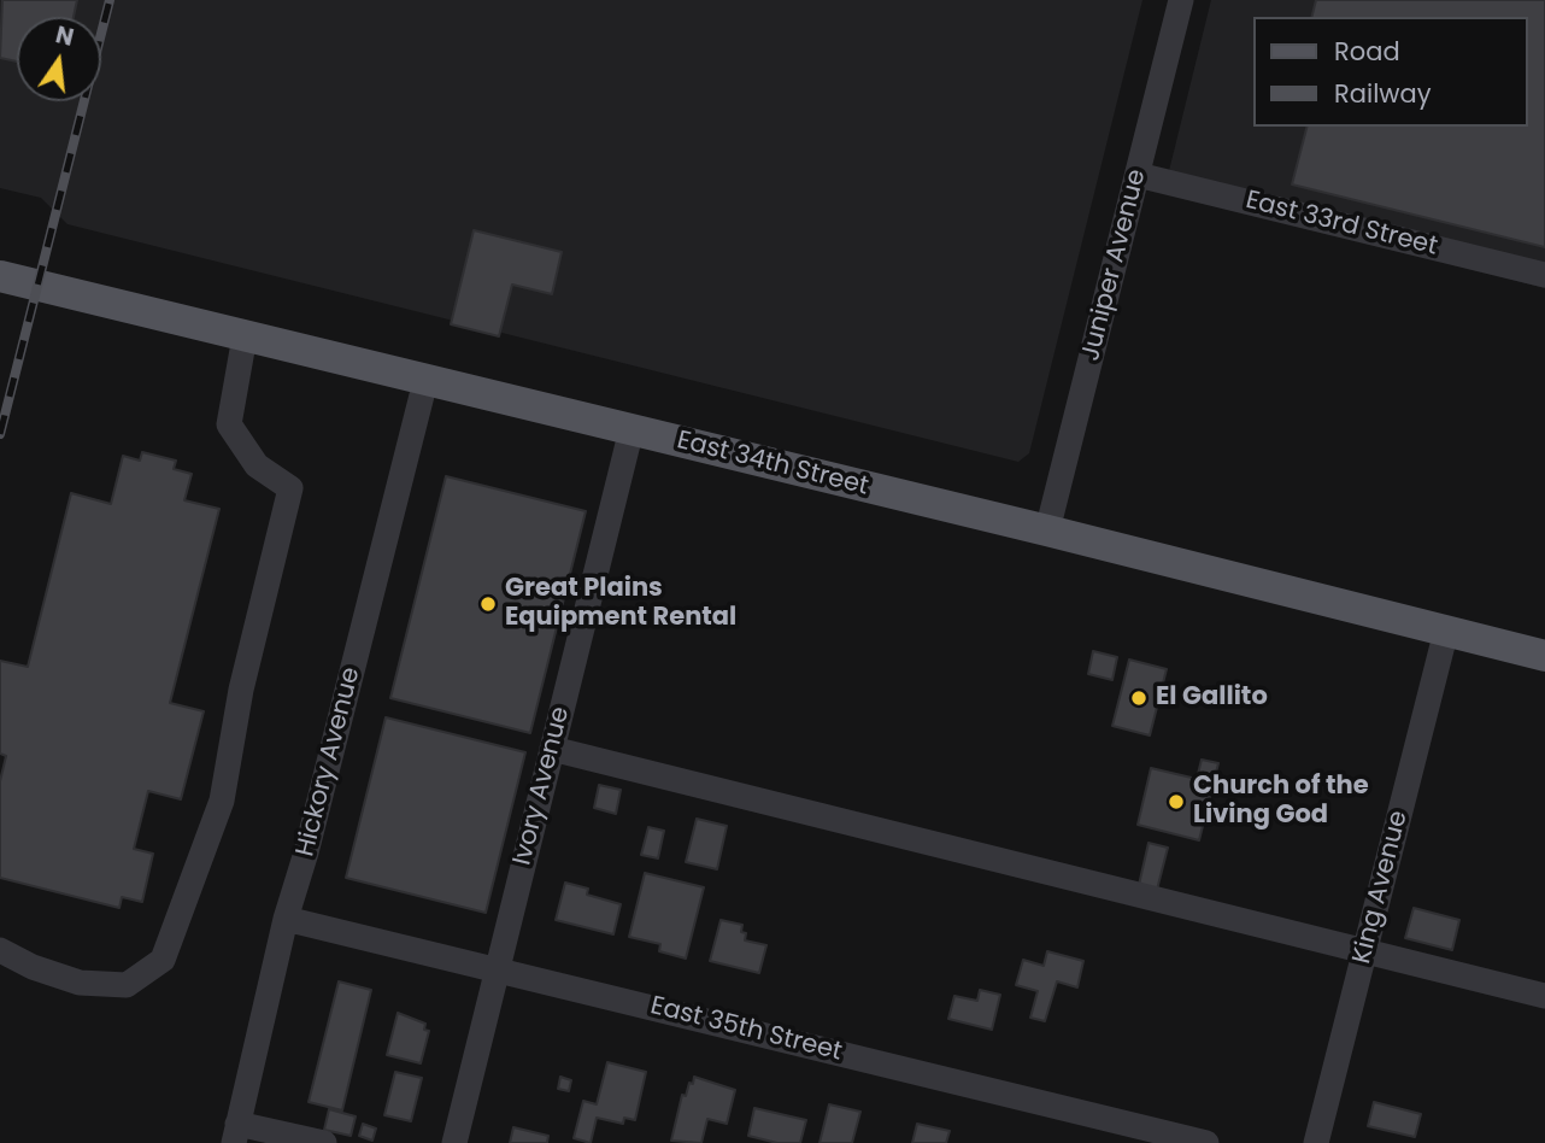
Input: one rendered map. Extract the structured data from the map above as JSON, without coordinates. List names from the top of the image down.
{
  "streets": {
    "main road": ["East 34th Street"],
    "street": [
      "East 33rd Street",
      "Juniper Avenue",
      "Hickory Avenue",
      "Ivory Avenue",
      "King Avenue",
      "East 35th Street"
    ]
  },
  "crossings": [
    ["East 33rd Street", "Juniper Avenue"],
    ["Juniper Avenue", "East 34th Street"],
    ["East 34th Street", "Hickory Avenue"],
    ["East 34th Street", "Ivory Avenue"],
    ["East 34th Street", "King Avenue"],
    ["Hickory Avenue", "East 35th Street"],
    ["Ivory Avenue", "East 35th Street"]
  ],
  "places": ["Great Plains Equipment Rental", "El Gallito", "Church of the Living God"],
  "legend": ["Road", "Railway"],
  "north": "top"
}
